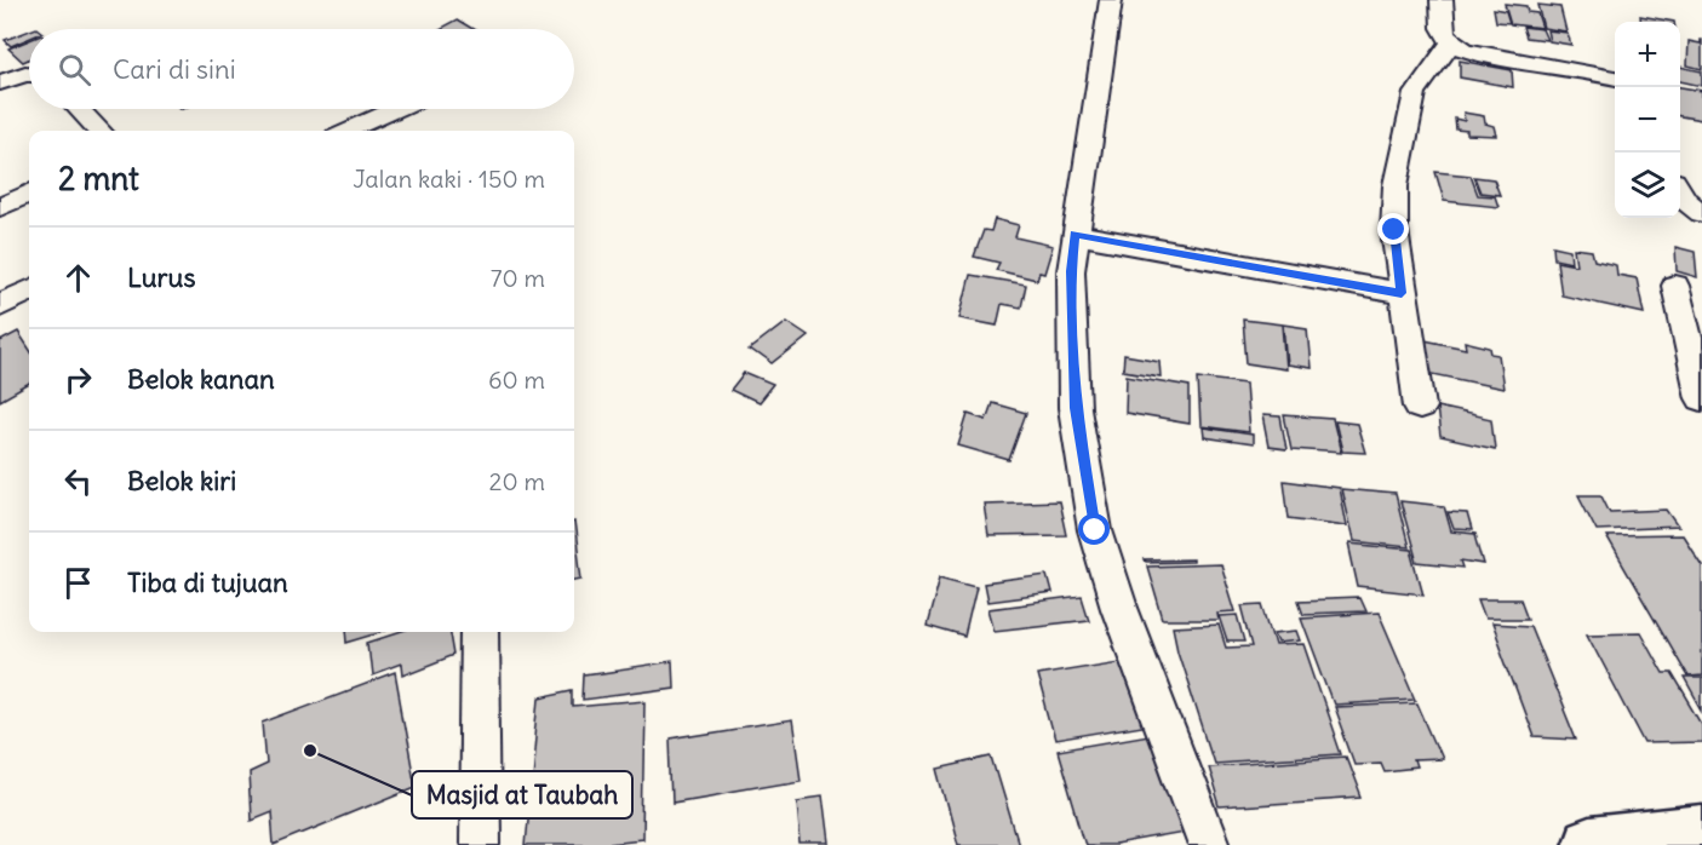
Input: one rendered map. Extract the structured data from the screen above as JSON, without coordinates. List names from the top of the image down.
{
  "places": ["Masjid at Taubah"],
  "page": {
    "map_buttons": ["+", "−"],
    "search": "Cari di sini",
    "heading": ["2 mnt", "Jalan kaki · 150 m"],
    "list": [
      ["Lurus", "70 m"],
      ["Belok kanan", "60 m"],
      ["Belok kiri", "20 m"],
      "Tiba di tujuan"
    ]
  }
}
